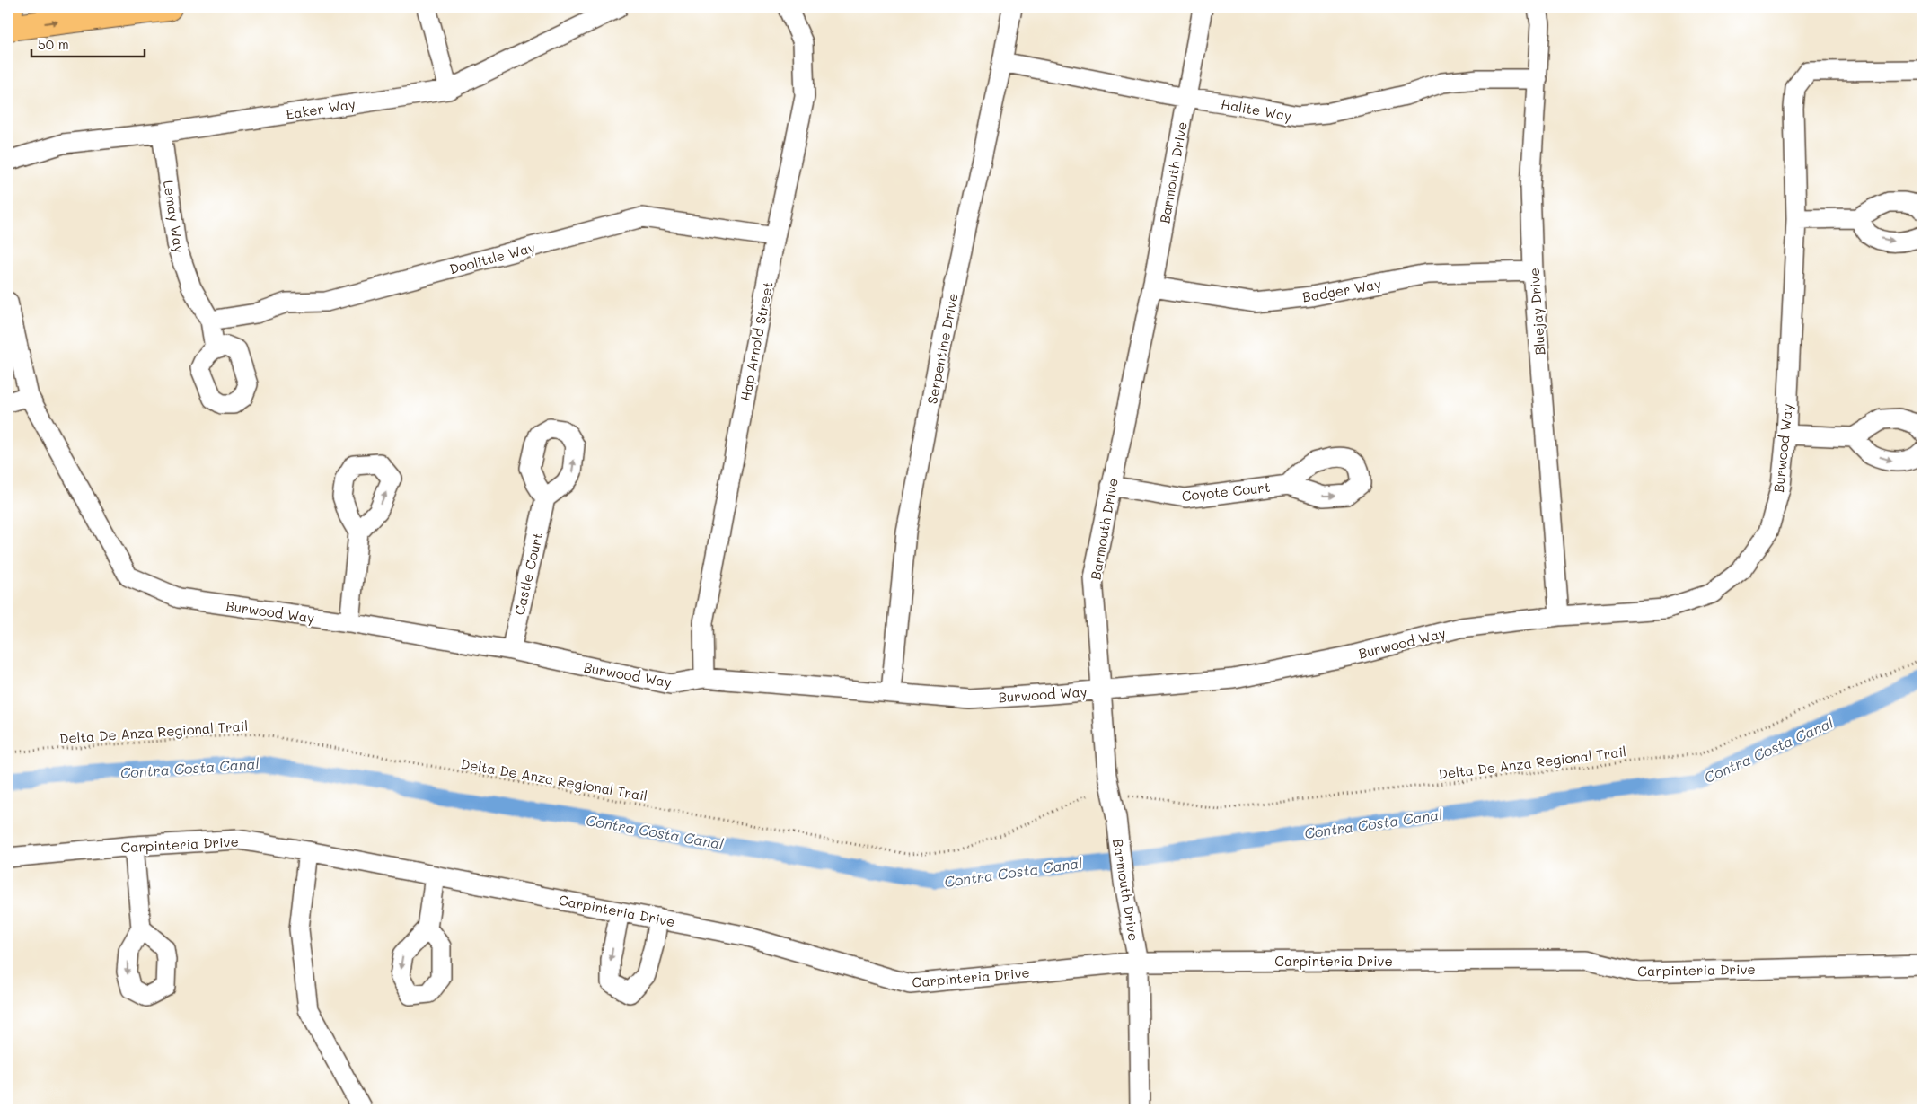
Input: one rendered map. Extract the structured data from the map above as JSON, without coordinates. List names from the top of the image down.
{
  "streets": {
    "street": [
      "Eaker Way",
      "Halite Way",
      "Barmouth Drive",
      "Lemay Way",
      "Doolittle Way",
      "Badger Way",
      "Bluejay Drive",
      "Hap Arnold Street",
      "Serpentine Drive",
      "Burwood Way",
      "Coyote Court",
      "Castle Court",
      "Carpinteria Drive"
    ],
    "path": ["Delta De Anza Regional Trail"]
  },
  "crossings": [
    ["Eaker Way", "Lemay Way"],
    ["Halite Way", "Barmouth Drive"],
    ["Halite Way", "Bluejay Drive"],
    ["Halite Way", "Serpentine Drive"],
    ["Barmouth Drive", "Badger Way"],
    ["Barmouth Drive", "Burwood Way"],
    ["Barmouth Drive", "Coyote Court"],
    ["Barmouth Drive", "Carpinteria Drive"],
    ["Lemay Way", "Doolittle Way"],
    ["Doolittle Way", "Hap Arnold Street"],
    ["Badger Way", "Bluejay Drive"],
    ["Bluejay Drive", "Burwood Way"],
    ["Hap Arnold Street", "Burwood Way"],
    ["Serpentine Drive", "Burwood Way"],
    ["Burwood Way", "Castle Court"]
  ],
  "water": ["Contra Costa Canal"],
  "scale_bar": "50 m"
}
